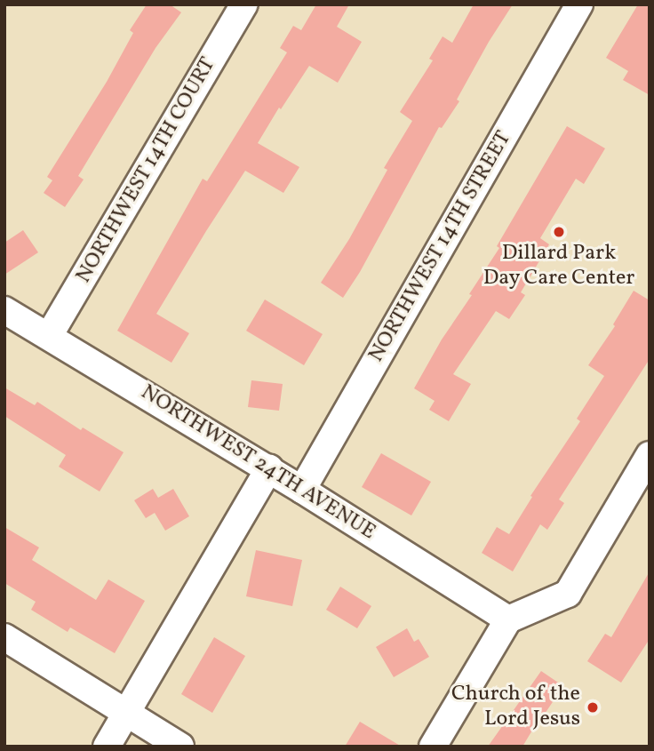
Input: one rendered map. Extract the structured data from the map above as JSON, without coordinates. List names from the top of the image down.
{
  "streets": {
    "street": ["NORTHWEST 14TH COURT", "NORTHWEST 14TH STREET", "NORTHWEST 24TH AVENUE"]
  },
  "crossings": [
    ["NORTHWEST 14TH COURT", "NORTHWEST 24TH AVENUE"],
    ["NORTHWEST 14TH STREET", "NORTHWEST 24TH AVENUE"]
  ],
  "places": ["Dillard Park Day Care Center", "Church of the Lord Jesus"]
}
